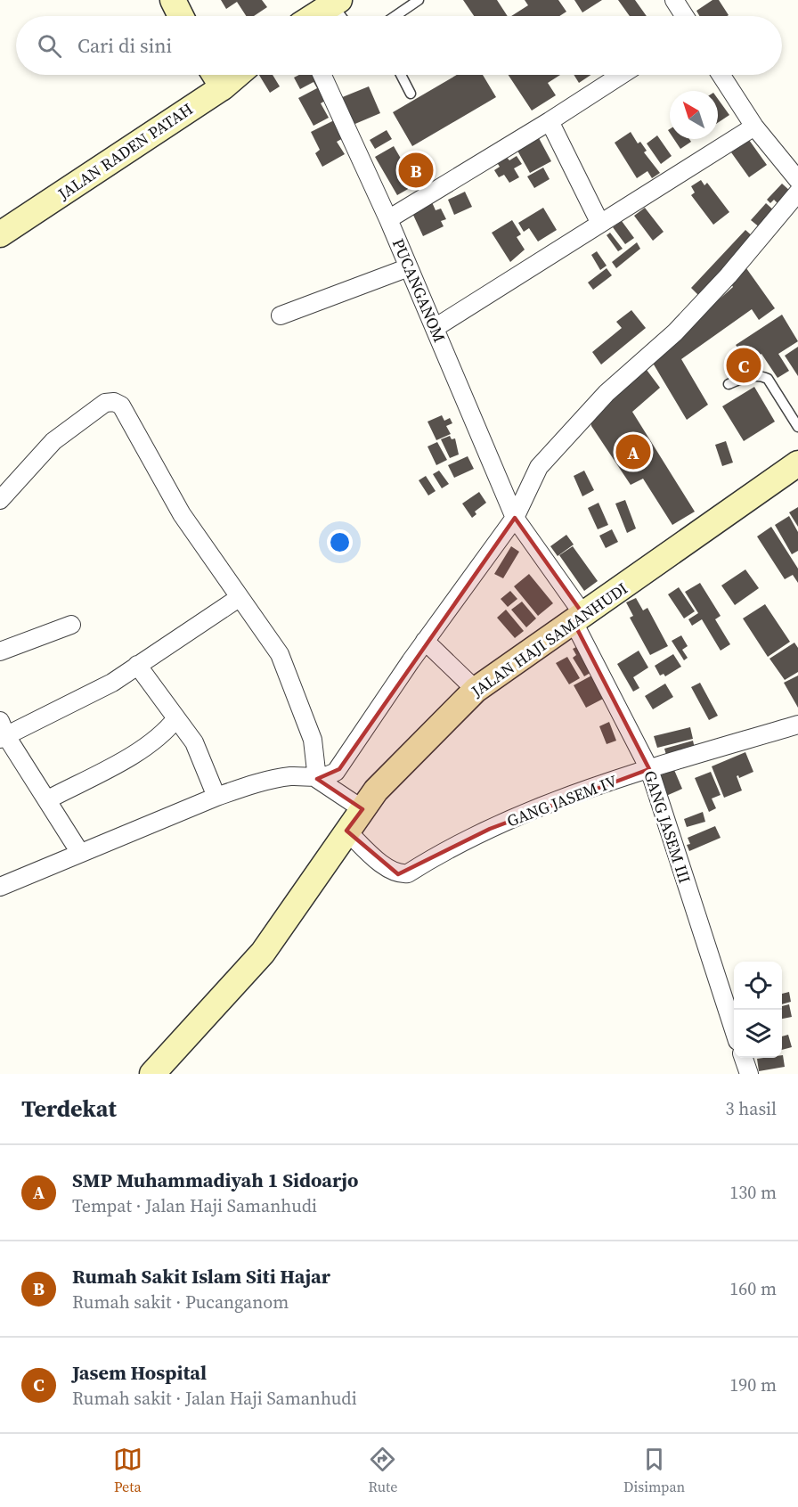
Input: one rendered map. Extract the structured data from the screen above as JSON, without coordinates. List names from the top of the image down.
{
  "streets": {
    "street": [
      "JALAN RADEN PATAH",
      "PUCANGANOM",
      "JALAN HAJI SAMANHUDI",
      "GANG JASEM IV",
      "GANG JASEM III"
    ]
  },
  "crossings": [
    ["PUCANGANOM", "JALAN HAJI SAMANHUDI"],
    ["PUCANGANOM", "GANG JASEM III"],
    ["JALAN HAJI SAMANHUDI", "GANG JASEM IV"],
    ["JALAN HAJI SAMANHUDI", "GANG JASEM III"],
    ["GANG JASEM IV", "GANG JASEM III"]
  ],
  "north": "top left",
  "page": {
    "search": "Cari di sini",
    "pins": ["B", "C", "A"],
    "heading": ["Terdekat", "3 hasil"],
    "list": [
      {
        "mark": "A",
        "name": "SMP Muhammadiyah 1 Sidoarjo",
        "note": "Tempat · Jalan Haji Samanhudi",
        "value": "130 m"
      },
      {
        "mark": "B",
        "name": "Rumah Sakit Islam Siti Hajar",
        "note": "Rumah sakit · Pucanganom",
        "value": "160 m"
      },
      {
        "mark": "C",
        "name": "Jasem Hospital",
        "note": "Rumah sakit · Jalan Haji Samanhudi",
        "value": "190 m"
      }
    ],
    "nav": ["Peta", "Rute", "Disimpan"]
  }
}
